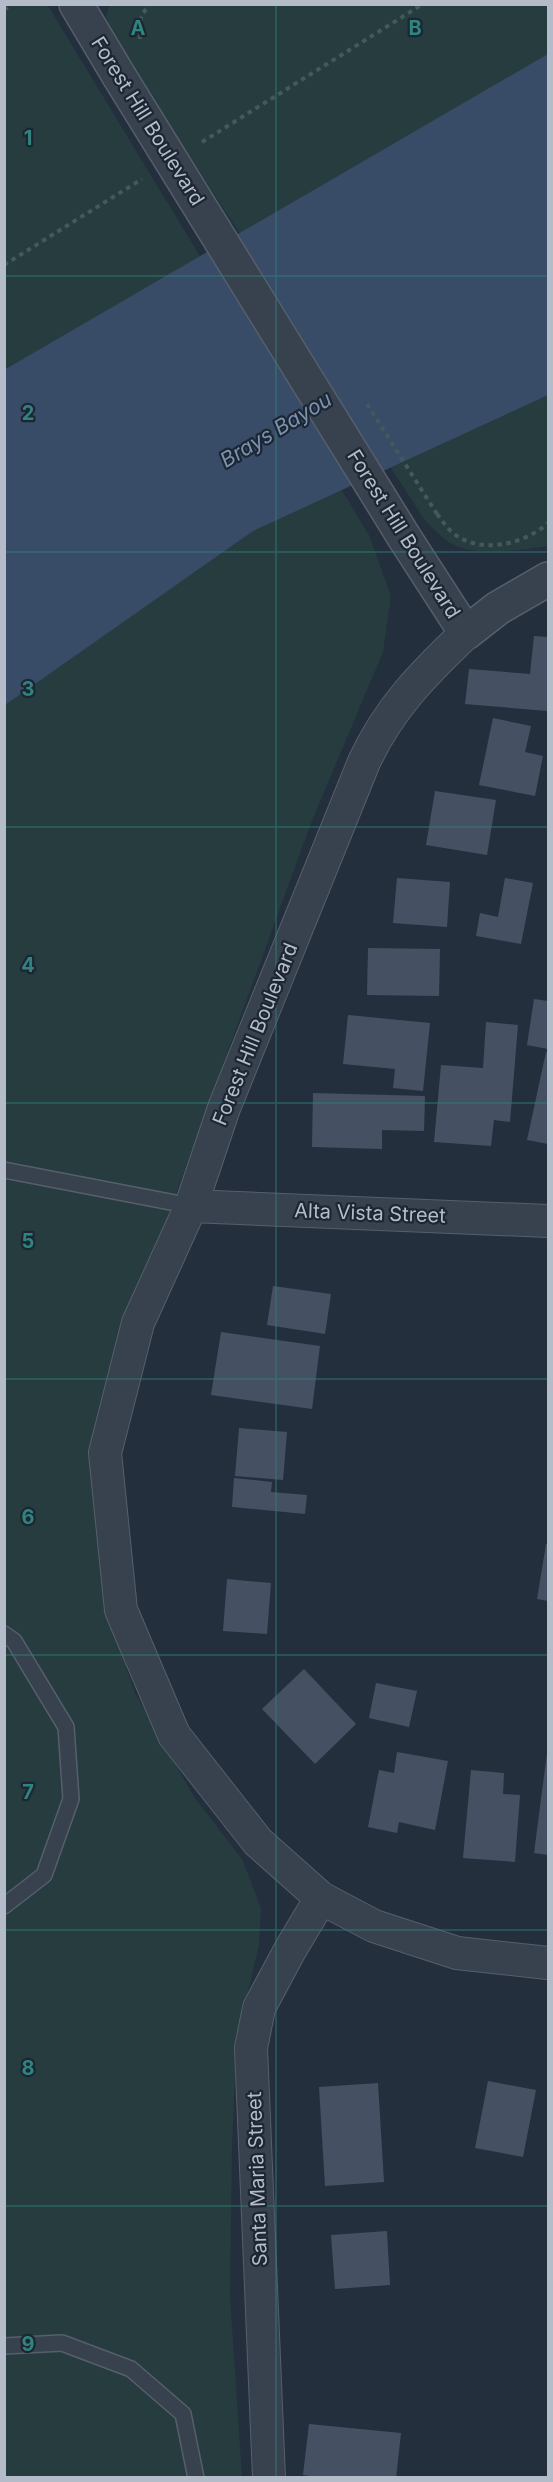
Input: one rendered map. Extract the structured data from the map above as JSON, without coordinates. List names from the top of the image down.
{
  "streets": {
    "street": ["Forest Hill Boulevard", "Alta Vista Street", "Santa Maria Street"]
  },
  "crossings": [
    ["Forest Hill Boulevard", "Alta Vista Street"],
    ["Forest Hill Boulevard", "Santa Maria Street"]
  ],
  "water": ["Brays Bayou"],
  "grid": {
    "columns": ["A", "B"],
    "rows": [
      "1",
      "2",
      "3",
      "4",
      "5",
      "6",
      "7",
      "8",
      "9"
    ]
  }
}
